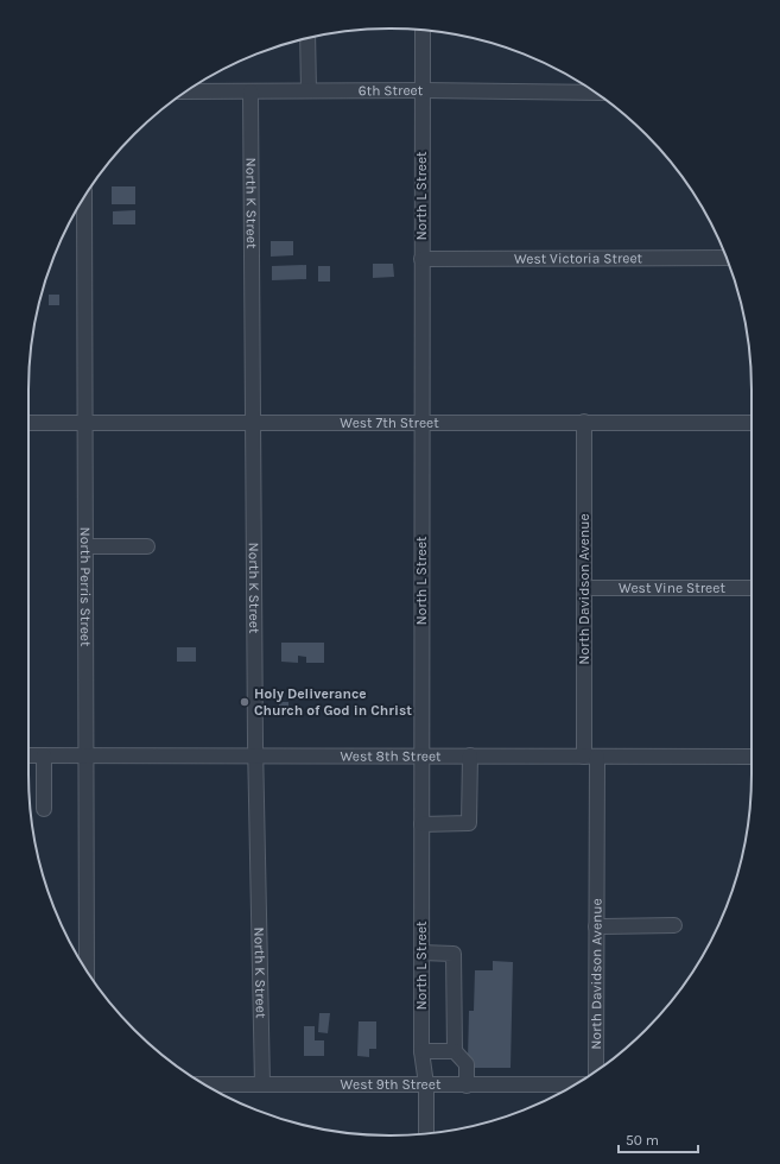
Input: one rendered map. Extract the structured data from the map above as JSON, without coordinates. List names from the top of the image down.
{
  "streets": {
    "street": [
      "6th Street",
      "North L Street",
      "North K Street",
      "West Victoria Street",
      "West 7th Street",
      "North Perris Street",
      "West Vine Street",
      "North Davidson Avenue",
      "West 8th Street",
      "West 9th Street"
    ]
  },
  "crossings": [
    ["6th Street", "North L Street"],
    ["6th Street", "North K Street"],
    ["North L Street", "West Victoria Street"],
    ["North L Street", "West 7th Street"],
    ["North L Street", "West 8th Street"],
    ["North L Street", "West 9th Street"],
    ["North K Street", "West 7th Street"],
    ["North K Street", "West 8th Street"],
    ["North K Street", "West 9th Street"],
    ["West 7th Street", "North Perris Street"],
    ["West 7th Street", "North Davidson Avenue"],
    ["North Perris Street", "West 8th Street"],
    ["West Vine Street", "North Davidson Avenue"],
    ["North Davidson Avenue", "West 8th Street"]
  ],
  "places": ["Holy Deliverance Church of God in Christ"],
  "scale_bar": "50 m"
}
